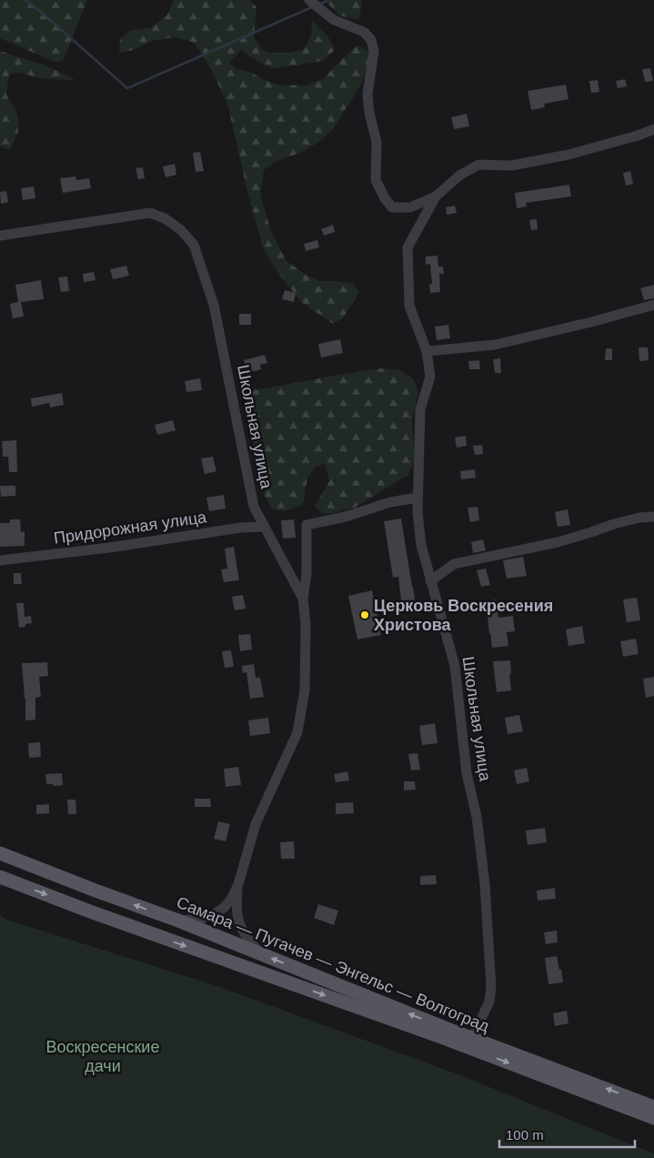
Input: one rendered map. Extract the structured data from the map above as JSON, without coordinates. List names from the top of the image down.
{
  "streets": {
    "main road": ["Самара — Пугачев — Энгельс — Волгоград"],
    "street": ["Школьная улица", "Придорожная улица"]
  },
  "crossings": [
    ["Школьная улица", "Придорожная улица"],
    ["Школьная улица", "Самара — Пугачев — Энгельс — Волгоград"]
  ],
  "parks": ["Воскресенские дачи"],
  "places": ["Церковь Воскресения Христова"],
  "scale_bar": "100 m"
}
